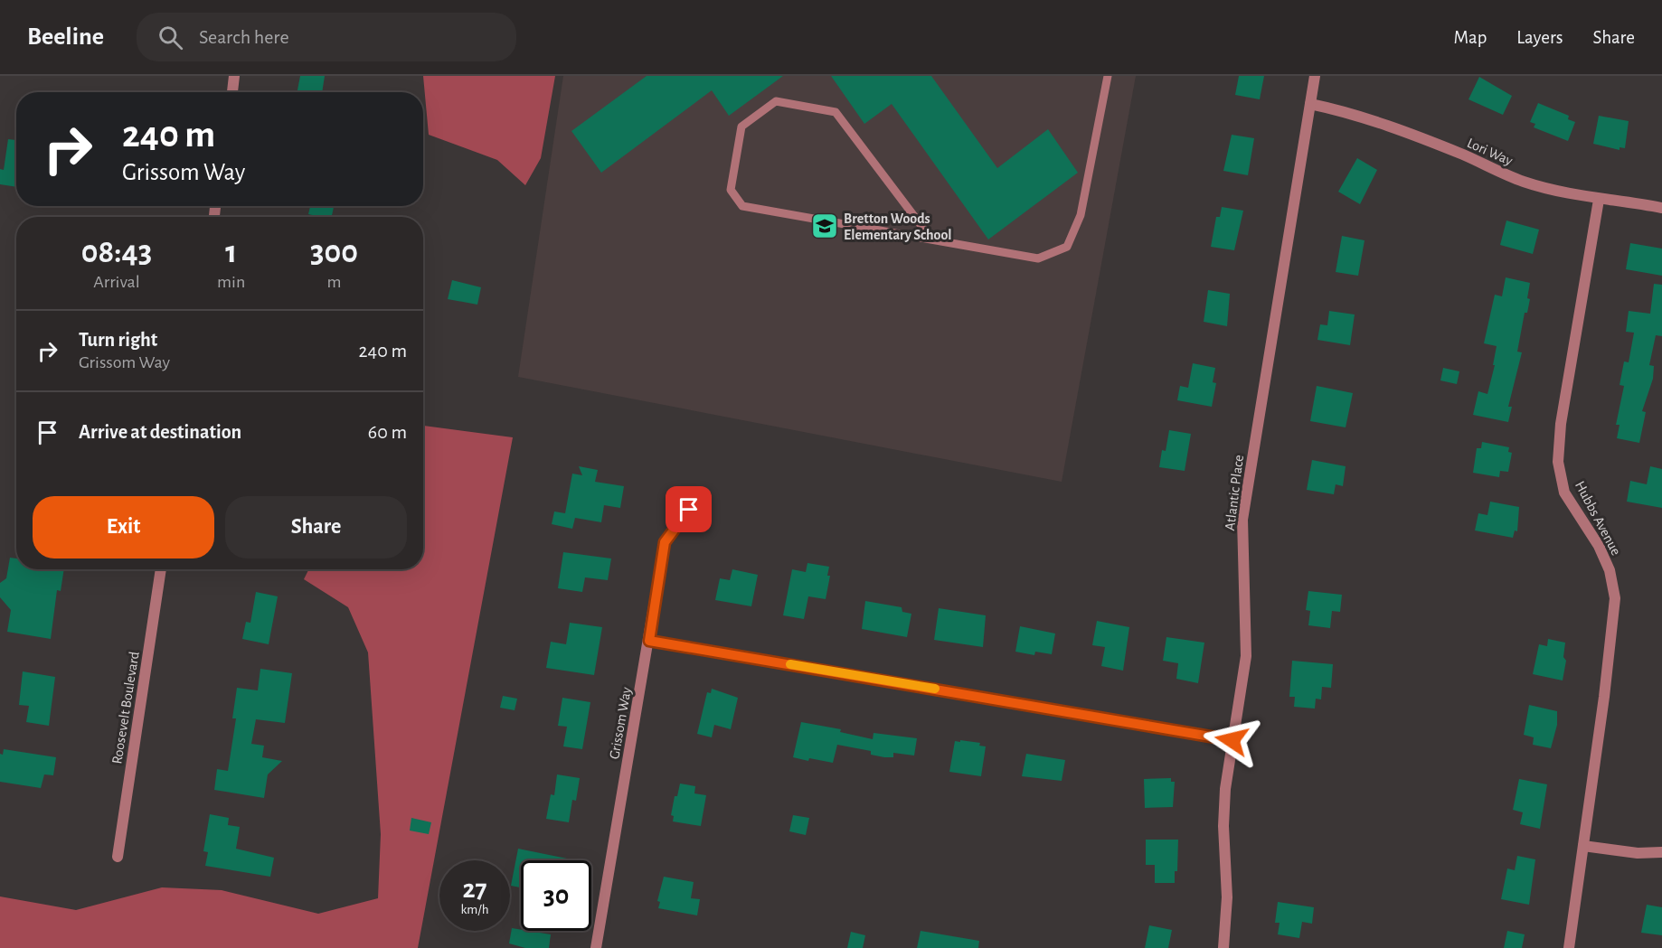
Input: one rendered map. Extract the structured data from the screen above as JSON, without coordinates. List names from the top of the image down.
{
  "streets": {
    "street": [
      "Lori Way",
      "Atlantic Place",
      "Hubbs Avenue",
      "Roosevelt Boulevard",
      "Grissom Way"
    ]
  },
  "crossings": [
    ["Lori Way", "Atlantic Place"],
    ["Lori Way", "Hubbs Avenue"]
  ],
  "places": {
    "school or university": ["Bretton Woods Elementary School"]
  },
  "page": {
    "header": "Beeline",
    "search": "Search here",
    "nav": ["Map", "Layers", "Share"],
    "turn": ["240 m", "Grissom Way"],
    "eta": [
      "08:43",
      "Arrival",
      "1",
      "min",
      "300",
      "m"
    ],
    "list": [
      {
        "name": "Turn right",
        "note": "Grissom Way",
        "value": "240 m"
      },
      {
        "name": "Arrive at destination",
        "value": "60 m"
      }
    ],
    "buttons": ["Exit", "Share"],
    "speed": "27 km/h",
    "limit": "30"
  }
}
